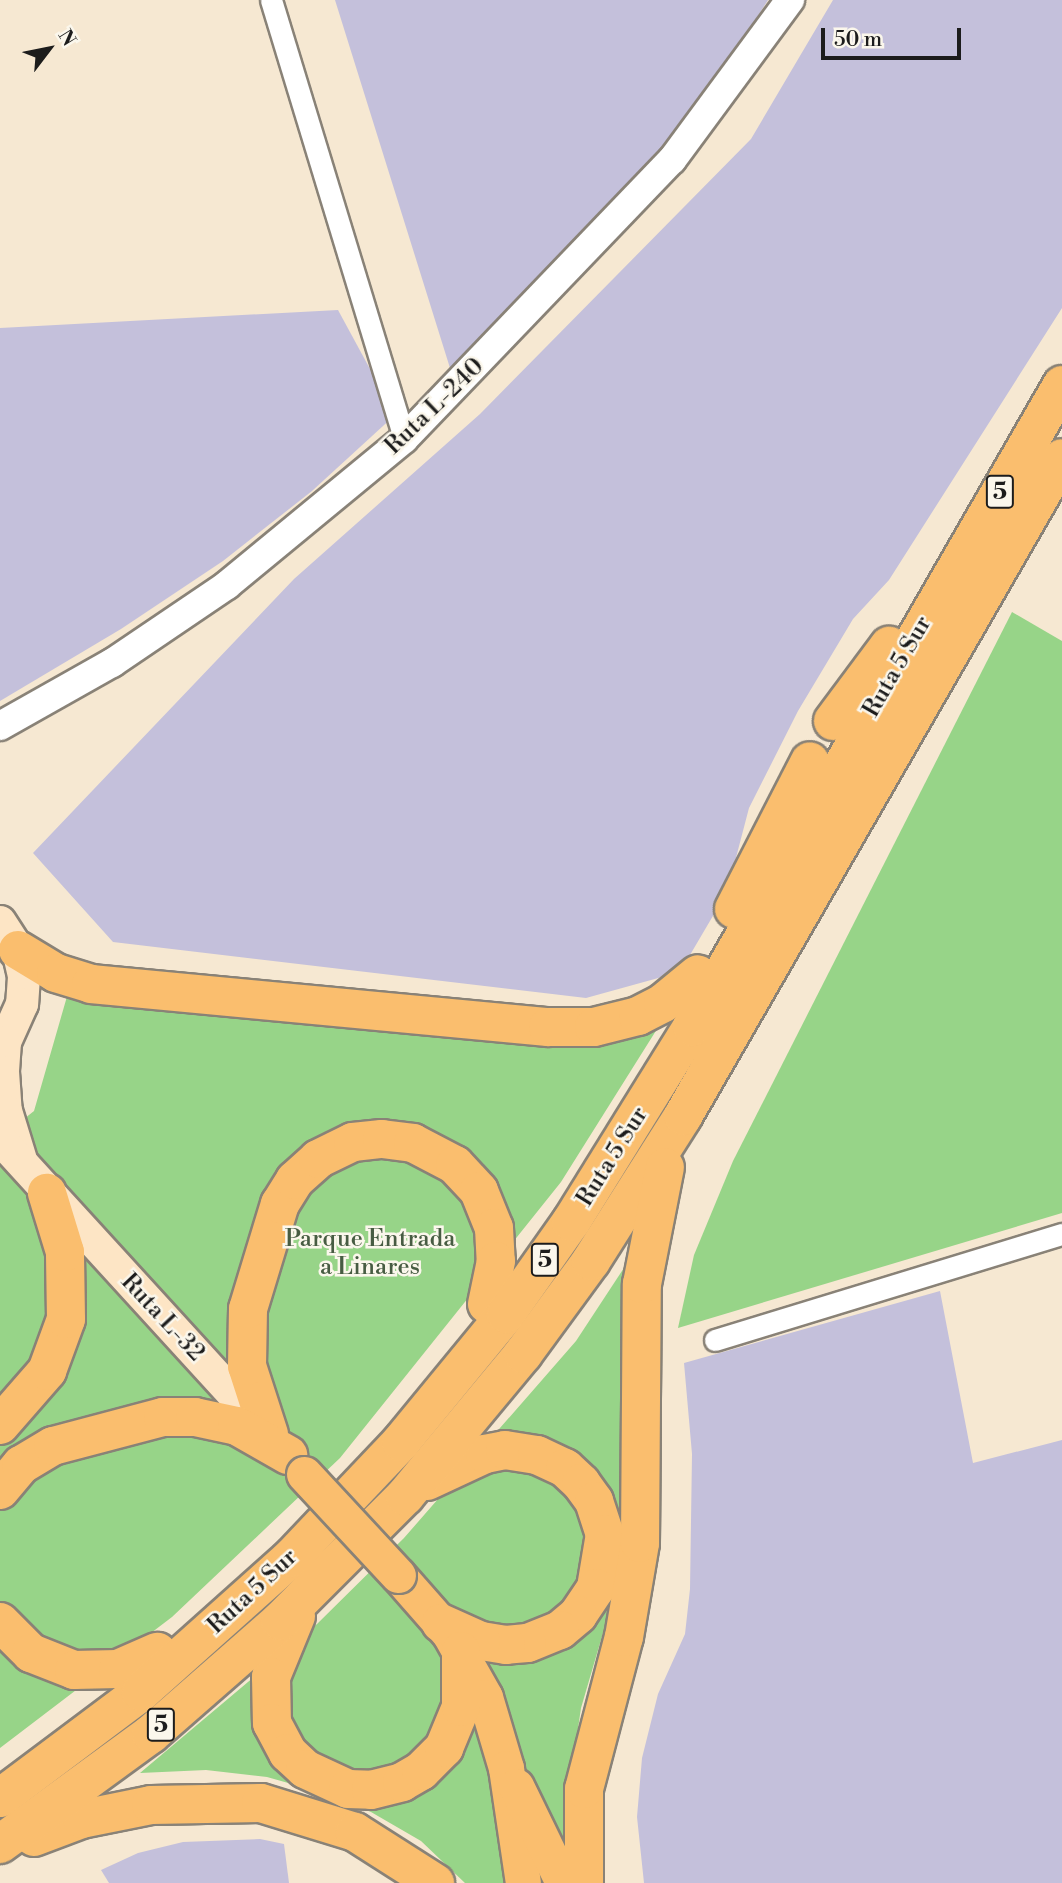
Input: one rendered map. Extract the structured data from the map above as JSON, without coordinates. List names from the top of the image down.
{
  "streets": {
    "highway": ["5", "Ruta 5 Sur"],
    "main road": ["Ruta L-32"],
    "street": ["Ruta L-240"]
  },
  "parks": ["Parque Entrada a Linares"],
  "scale_bar": "50 m",
  "north": "top right"
}
